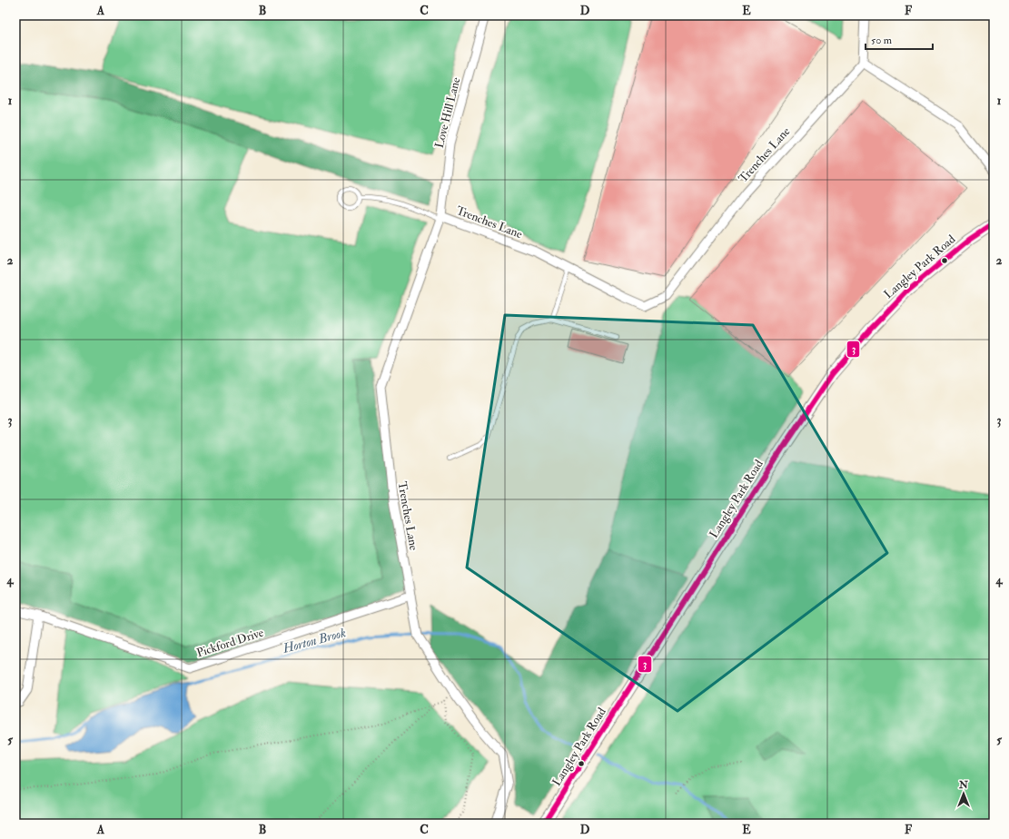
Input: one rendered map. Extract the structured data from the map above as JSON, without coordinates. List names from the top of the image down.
{
  "streets": {
    "main road": ["Langley Park Road"],
    "street": ["Love Hill Lane", "Trenches Lane", "Pickford Drive"]
  },
  "crossings": [
    ["Love Hill Lane", "Trenches Lane"],
    ["Trenches Lane", "Pickford Drive"]
  ],
  "water": ["Horton Brook"],
  "lines": ["transit line 3"],
  "scale_bar": "50 m",
  "north": "top",
  "grid": {
    "columns": [
      "A",
      "B",
      "C",
      "D",
      "E",
      "F"
    ],
    "rows": [
      "1",
      "2",
      "3",
      "4",
      "5"
    ]
  }
}
